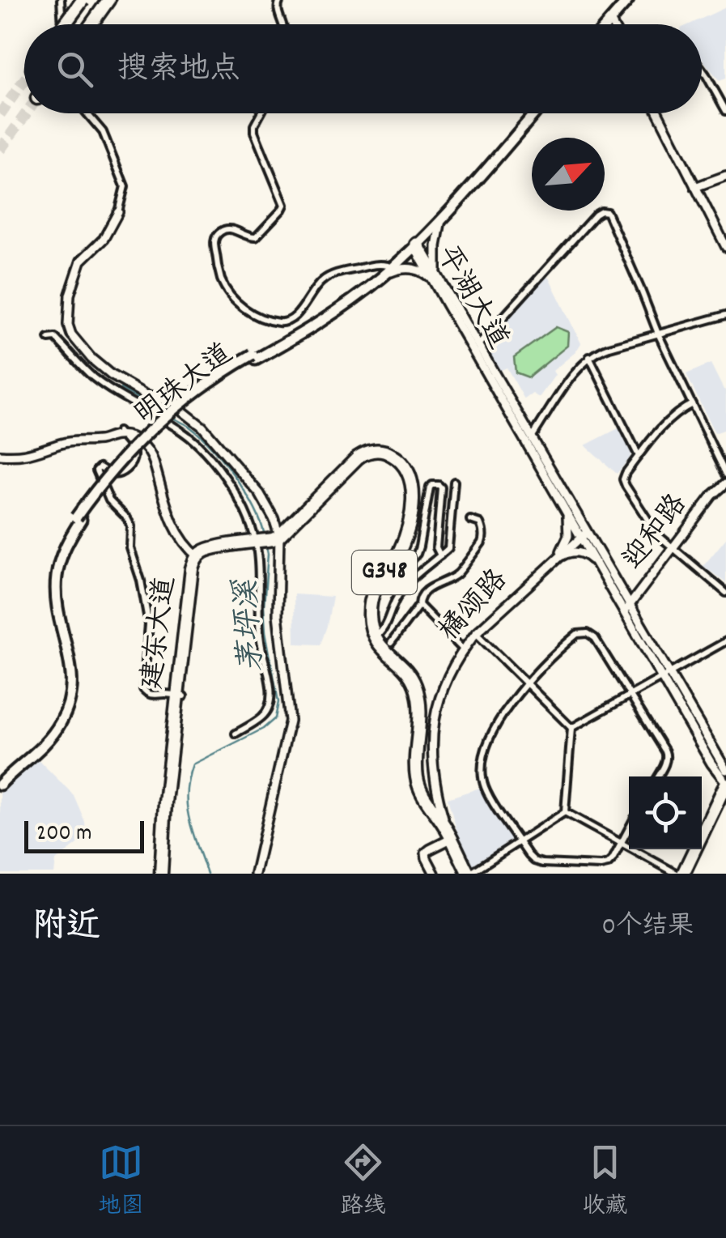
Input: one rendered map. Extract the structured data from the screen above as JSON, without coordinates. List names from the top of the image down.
{
  "streets": {
    "highway": ["G348", "建东大道"],
    "main road": [
      "平湖大道",
      "明珠大道",
      "迎和路",
      "橘颂路"
    ]
  },
  "crossings": [
    ["平湖大道", "明珠大道"],
    ["平湖大道", "迎和路"],
    ["平湖大道", "橘颂路"],
    ["G348", "建东大道"]
  ],
  "water": ["茅坪溪"],
  "scale_bar": "200 m",
  "north": "top right",
  "page": {
    "search": "搜索地点",
    "scale": "200 m",
    "heading": ["附近", "0个结果"],
    "nav": ["地图", "路线", "收藏"]
  }
}
